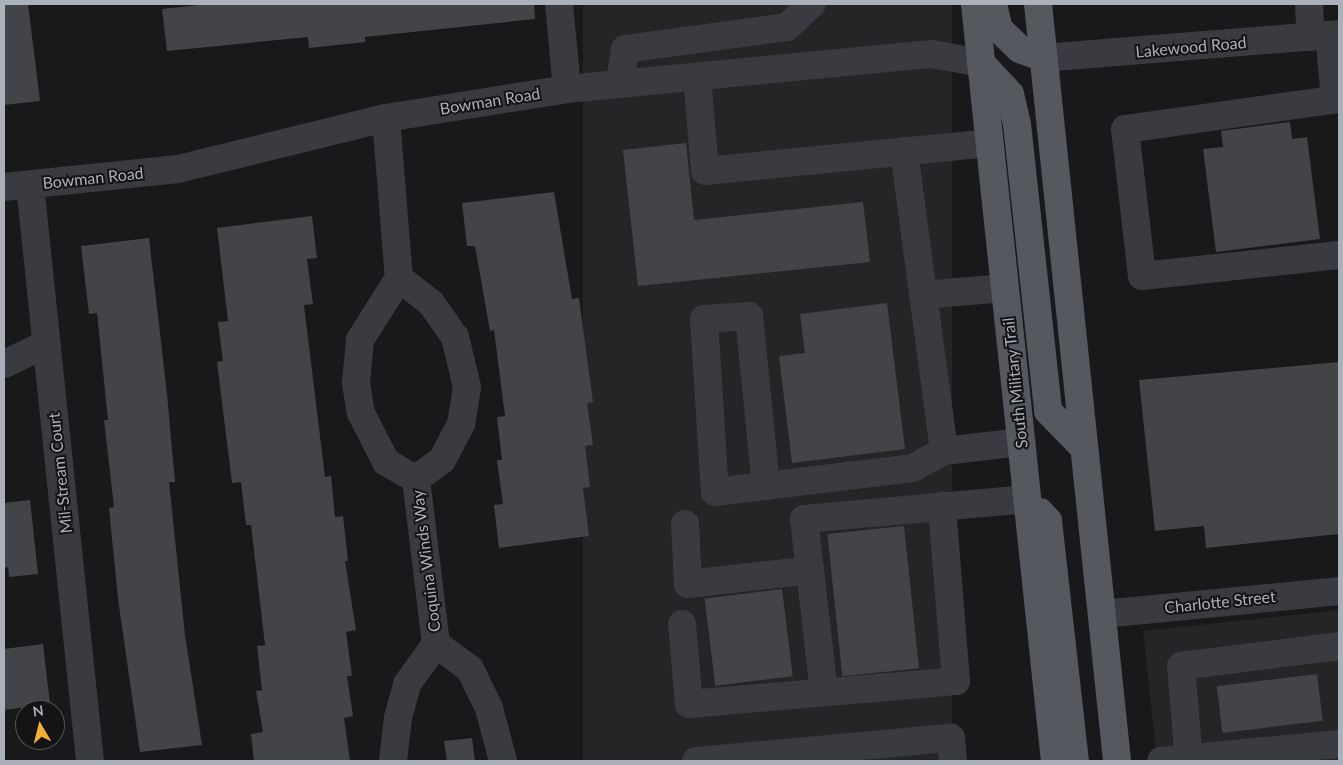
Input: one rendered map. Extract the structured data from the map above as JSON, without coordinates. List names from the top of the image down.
{
  "streets": {
    "main road": ["South Military Trail"],
    "street": [
      "Lakewood Road",
      "Bowman Road",
      "Mil-Stream Court",
      "Coquina Winds Way",
      "Charlotte Street"
    ]
  },
  "crossings": [
    ["Bowman Road", "South Military Trail"],
    ["Bowman Road", "Mil-Stream Court"]
  ],
  "north": "top"
}
